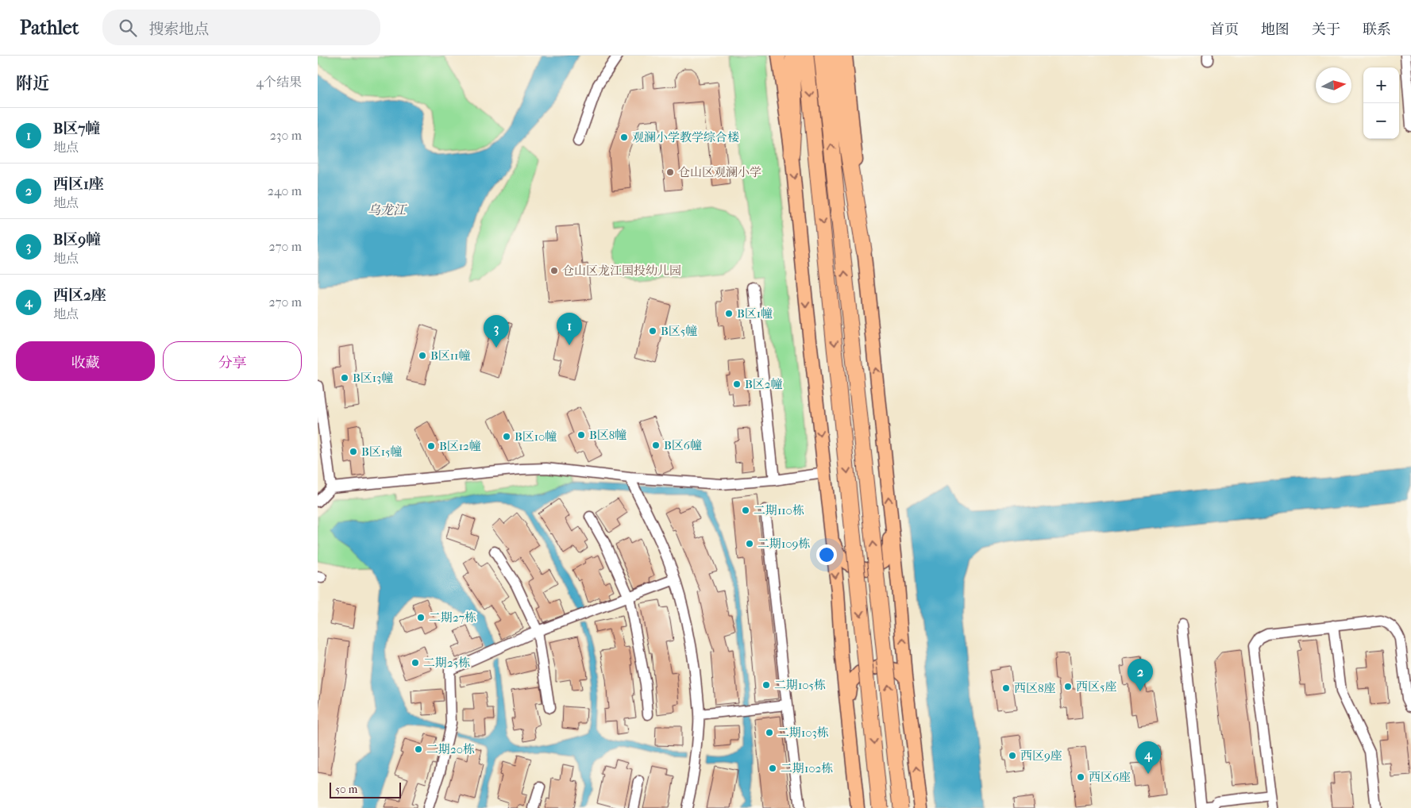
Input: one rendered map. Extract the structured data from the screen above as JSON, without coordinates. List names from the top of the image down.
{
  "water": ["乌龙江"],
  "places": [
    "观澜小学教学综合楼",
    "仓山区观澜小学",
    "仓山区龙江国投幼儿园",
    "B区1幢",
    "B区5幢",
    "B区11幢",
    "B区13幢",
    "B区2幢",
    "B区8幢",
    "B区10幢",
    "B区6幢",
    "B区12幢",
    "B区15幢",
    "二期110栋",
    "二期109栋",
    "二期27栋",
    "二期25栋",
    "二期105栋",
    "西区5座",
    "西区8座",
    "二期103栋",
    "二期20栋",
    "西区9座",
    "二期102栋",
    "西区6座"
  ],
  "scale_bar": "50 m",
  "north": "right",
  "page": {
    "header": "Pathlet",
    "search": "搜索地点",
    "nav": [
      "首页",
      "地图",
      "关于",
      "联系"
    ],
    "heading": ["附近", "4个结果"],
    "map_buttons": ["+", "−"],
    "list": [
      {
        "mark": "1",
        "name": "B区7幢",
        "note": "地点",
        "value": "230 m"
      },
      {
        "mark": "2",
        "name": "西区1座",
        "note": "地点",
        "value": "240 m"
      },
      {
        "mark": "3",
        "name": "B区9幢",
        "note": "地点",
        "value": "270 m"
      },
      {
        "mark": "4",
        "name": "西区2座",
        "note": "地点",
        "value": "270 m"
      }
    ],
    "pins": [
      "1",
      "3",
      "2",
      "4"
    ],
    "buttons": ["收藏", "分享"],
    "scale": "50 m"
  }
}
